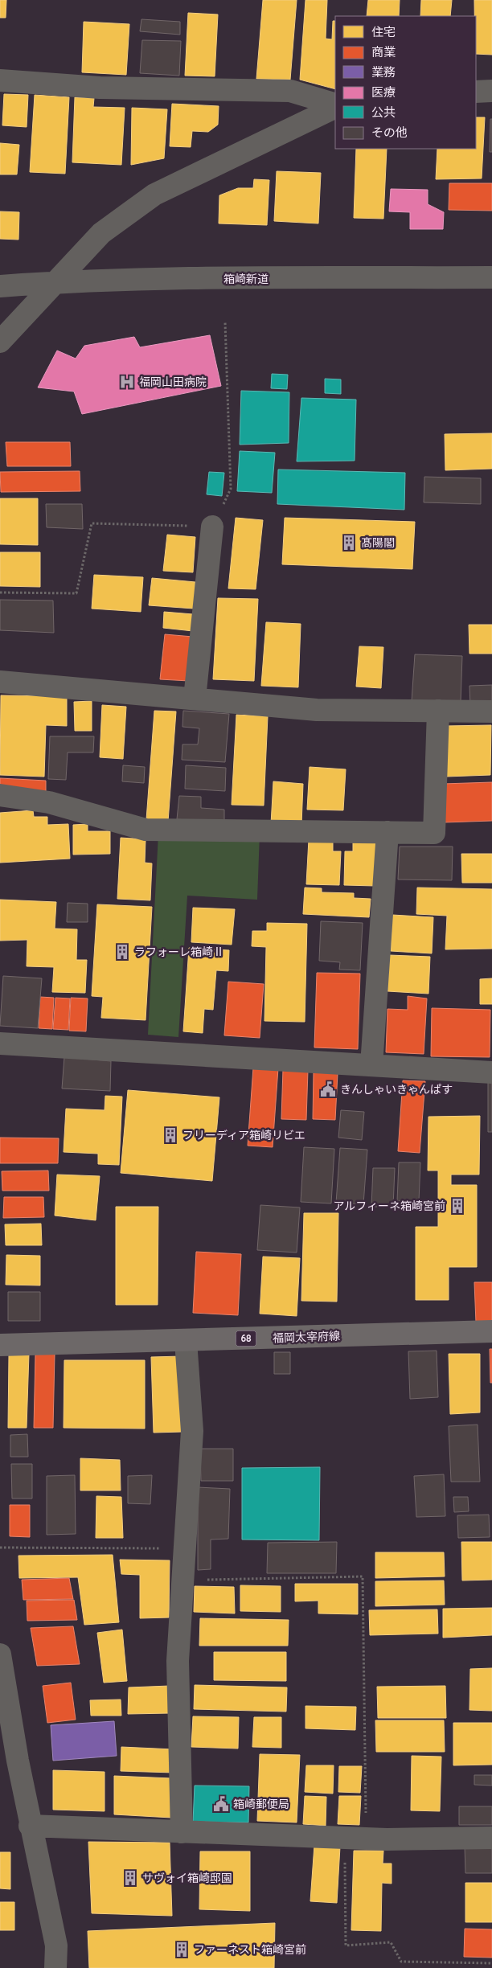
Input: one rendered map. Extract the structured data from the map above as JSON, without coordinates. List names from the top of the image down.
{
  "streets": {
    "main road": ["福岡太宰府線", "68"],
    "street": ["箱崎新道"]
  },
  "places": {
    "hospital": ["福岡山田病院"],
    "building": [
      "髙陽閣",
      "ラフォーレ箱崎Ⅱ",
      "フリーディア箱崎リビエ",
      "アルフィーネ箱崎宮前",
      "サヴォイ箱崎邸園",
      "ファーネスト箱崎宮前"
    ],
    "public building": ["きんしゃいきゃんぱす", "箱崎郵便局"]
  },
  "legend": [
    "住宅",
    "商業",
    "業務",
    "医療",
    "公共",
    "その他"
  ]
}
